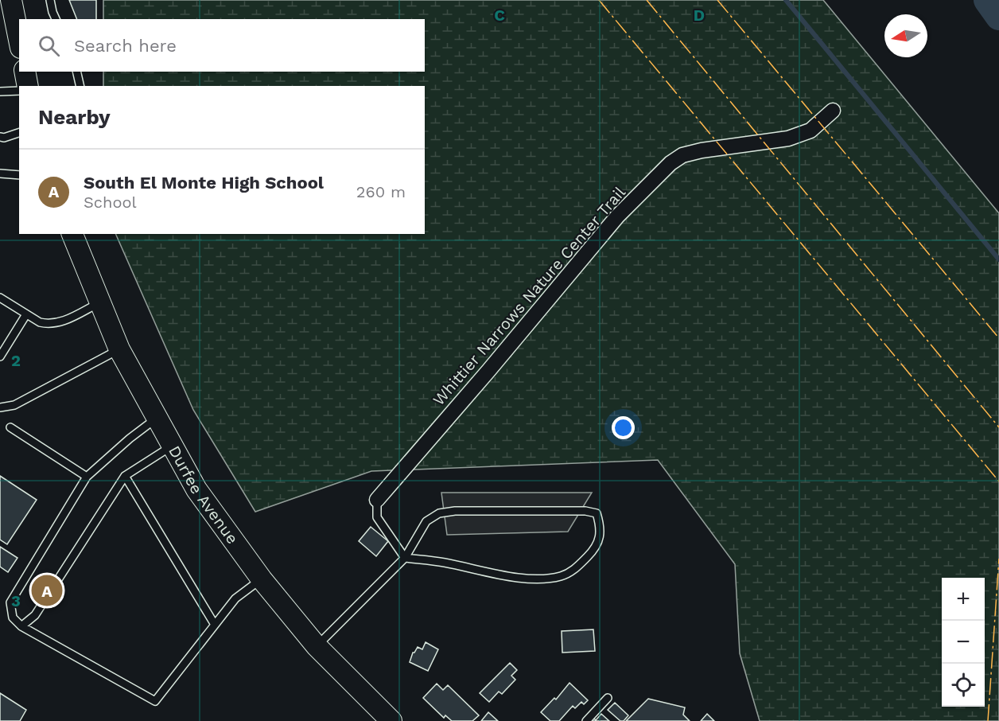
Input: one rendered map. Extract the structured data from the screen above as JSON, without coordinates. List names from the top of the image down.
{
  "streets": {
    "main road": ["Durfee Avenue"],
    "street": ["Whittier Narrows Nature Center Trail"]
  },
  "north": "left",
  "page": {
    "search": "Search here",
    "heading": "Nearby",
    "list": [
      {
        "mark": "A",
        "name": "South El Monte High School",
        "note": "School",
        "value": "260 m"
      }
    ],
    "pins": "A",
    "map_buttons": ["+", "−"]
  },
  "grid": {
    "columns": ["C", "D"],
    "rows": ["2", "3"]
  }
}
